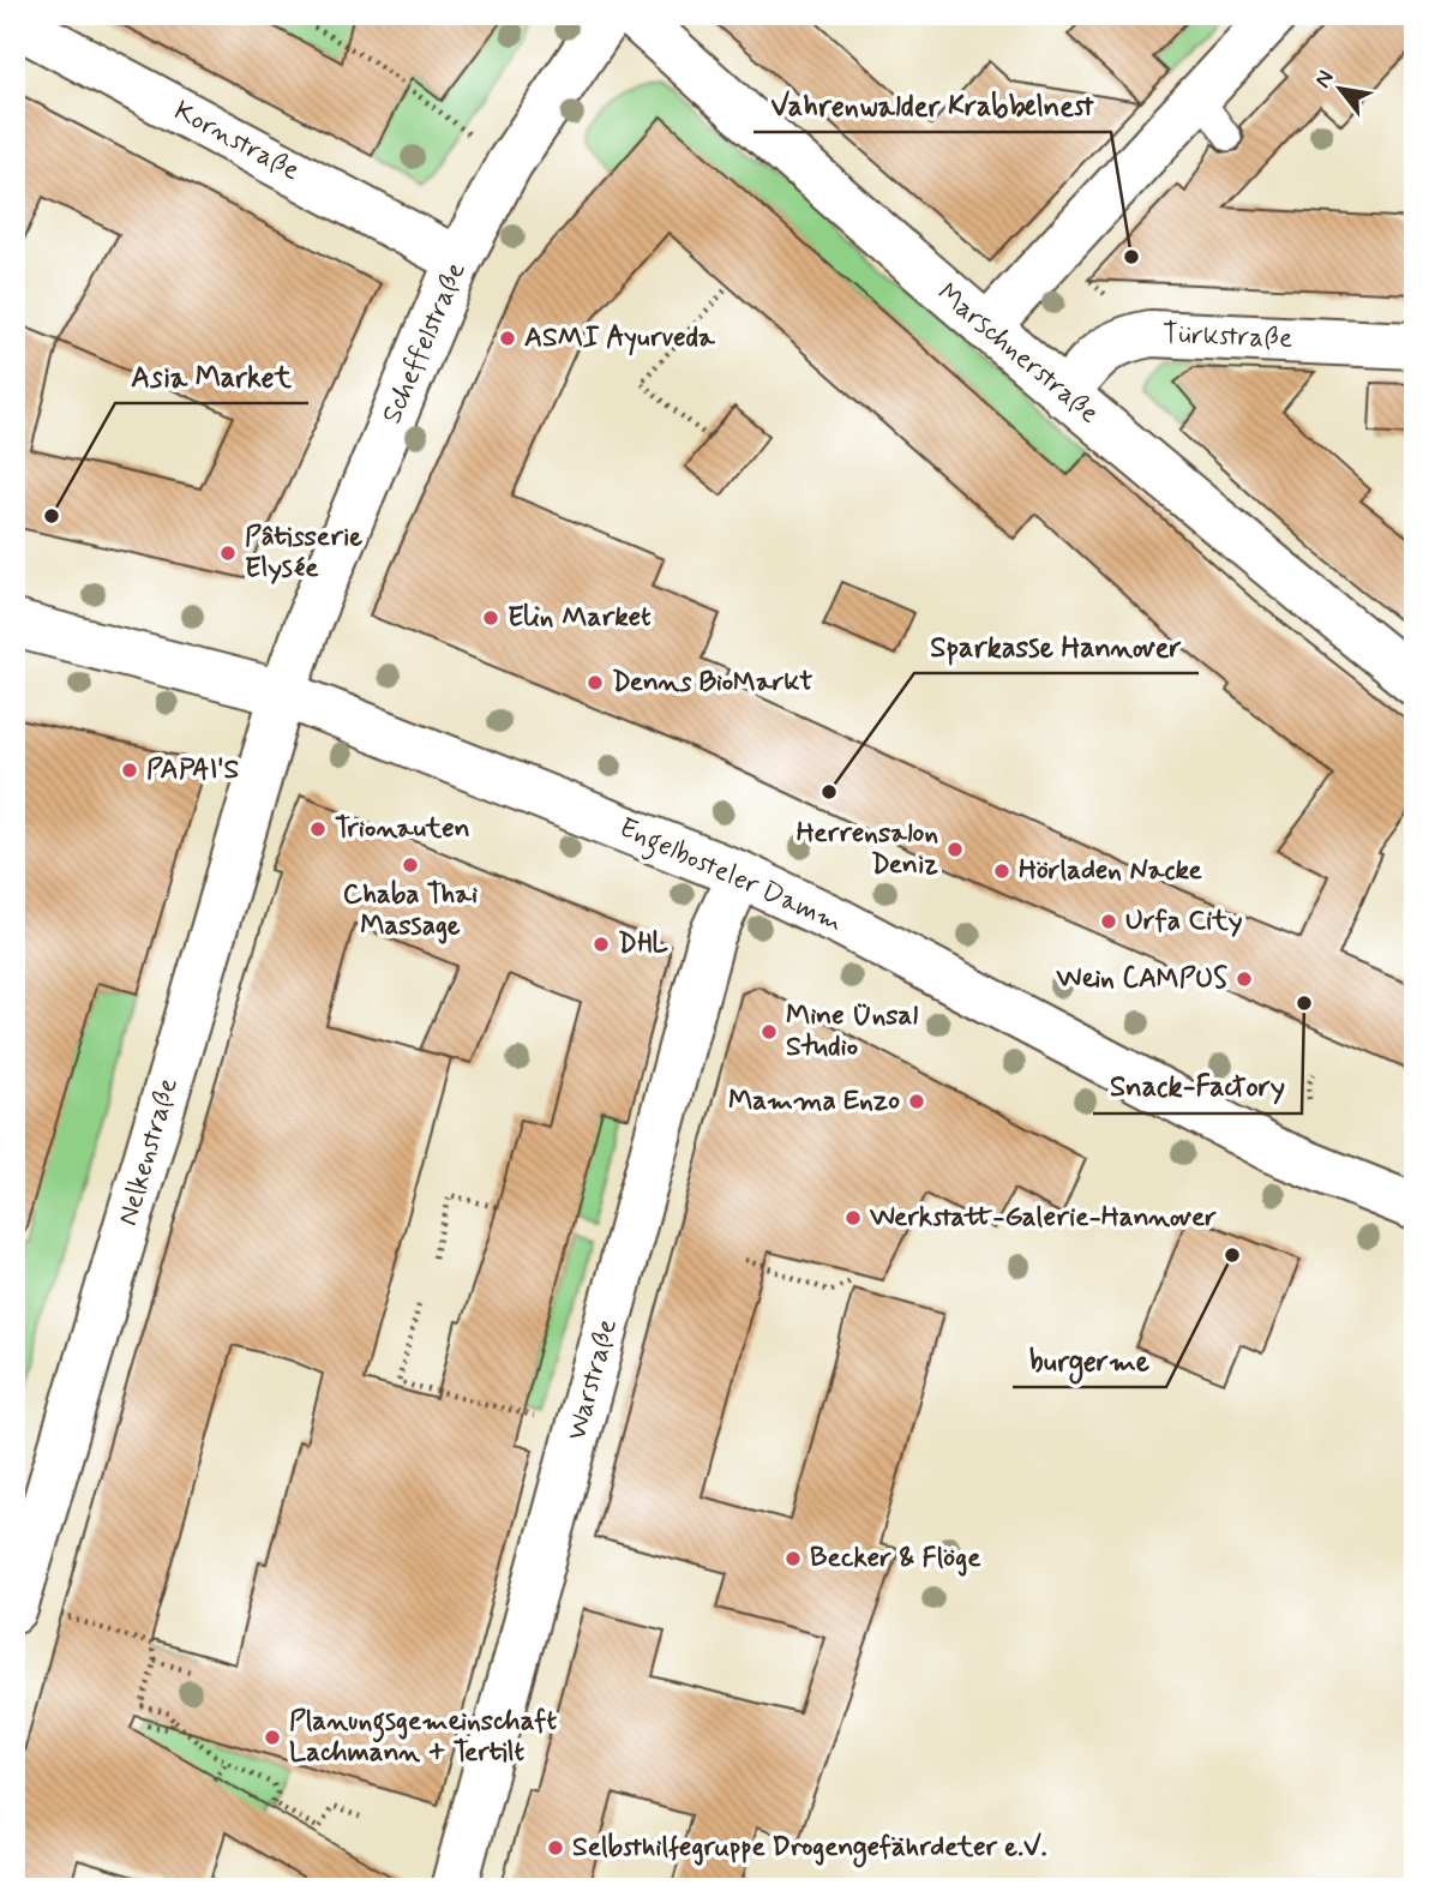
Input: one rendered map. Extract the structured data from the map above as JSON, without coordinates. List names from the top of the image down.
{
  "streets": {
    "street": [
      "Kornstraße",
      "Türkstraße",
      "Scheffelstraße",
      "Marschnerstraße",
      "Engelbosteler Damm",
      "Nelkenstraße",
      "Warstraße"
    ]
  },
  "crossings": [
    ["Kornstraße", "Scheffelstraße"],
    ["Türkstraße", "Marschnerstraße"],
    ["Scheffelstraße", "Engelbosteler Damm"],
    ["Scheffelstraße", "Nelkenstraße"],
    ["Engelbosteler Damm", "Nelkenstraße"],
    ["Engelbosteler Damm", "Warstraße"]
  ],
  "places": [
    "Vahrenwalder Krabbelnest",
    "ASMI Ayurveda",
    "Asia Market",
    "Pâtisserie Elysée",
    "Elin Market",
    "Denns BioMarkt",
    "PAPAI'S",
    "Sparkasse Hannover",
    "Trionauten",
    "Herrensalon Deniz",
    "Chaba Thai Massage",
    "Hörladen Nacke",
    "Urfa City",
    "DHL",
    "Wein CAMPUS",
    "Snack-Factory",
    "Mine Ünsal Studio",
    "Mamma Enzo",
    "Werkstatt-Galerie-Hannover",
    "burgerme",
    "Becker & Flöge",
    "Planungsgemeinschaft Lachmann + Tertilt",
    "Selbsthilfegruppe Drogengefährdeter e.V."
  ],
  "north": "top left"
}
